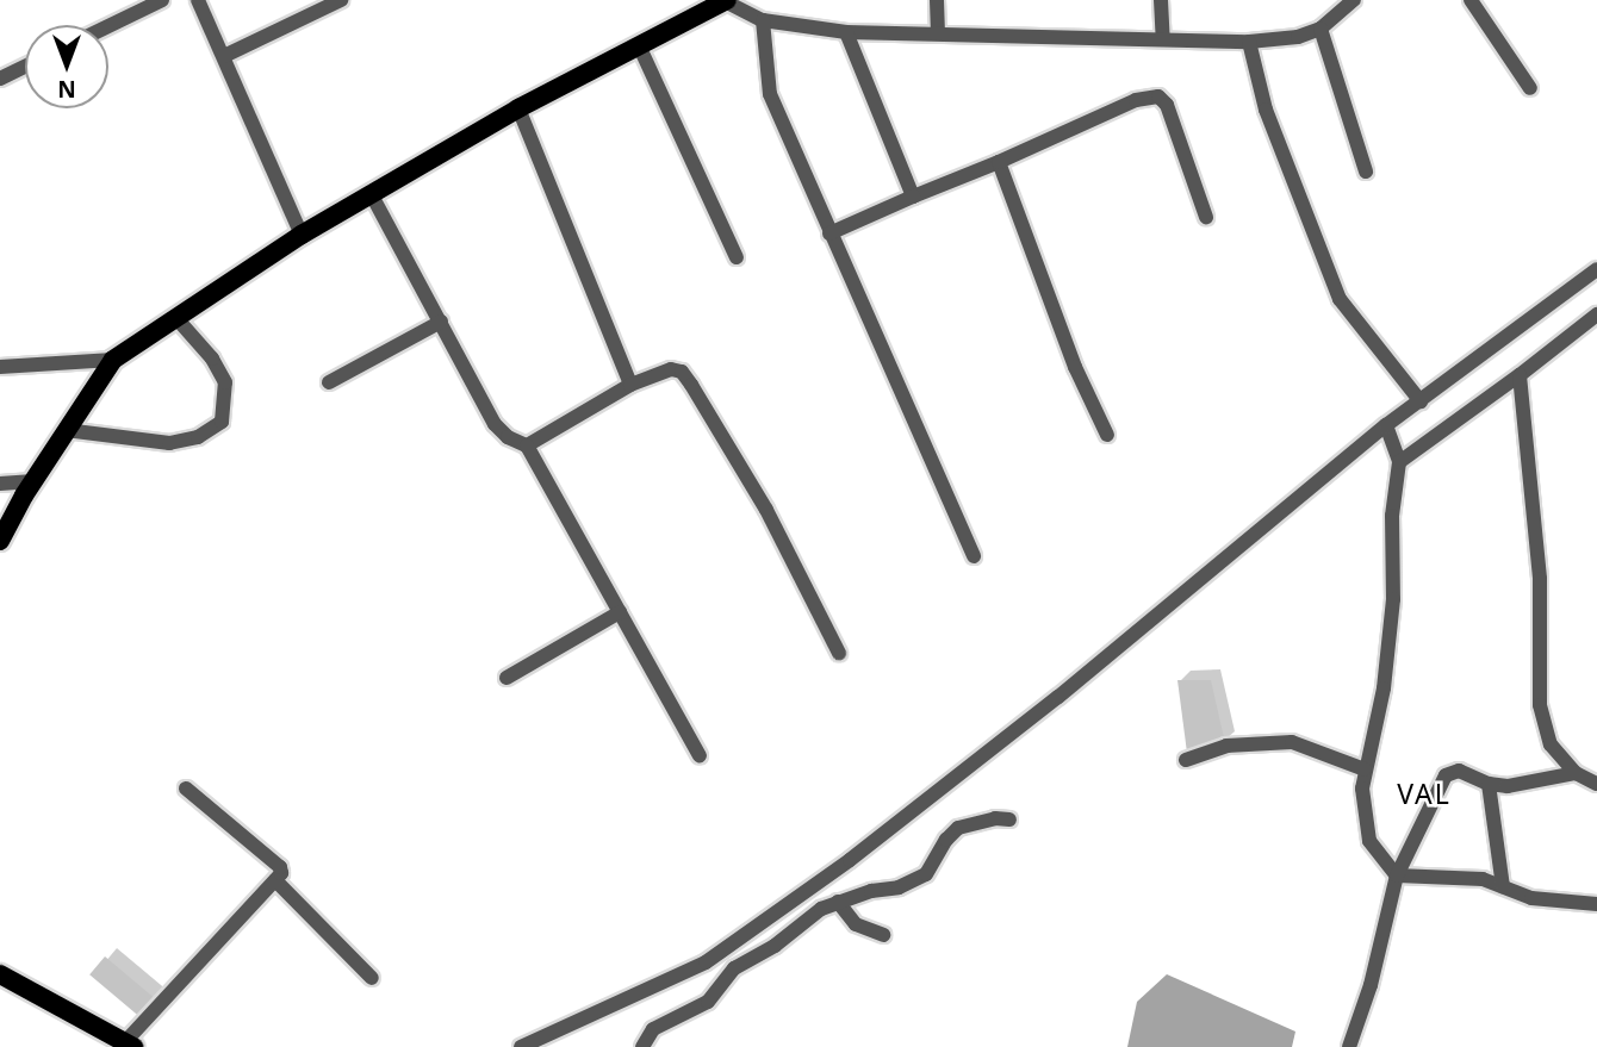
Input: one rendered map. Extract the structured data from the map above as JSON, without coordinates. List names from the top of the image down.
{
  "districts": ["VAL"],
  "north": "bottom"
}
